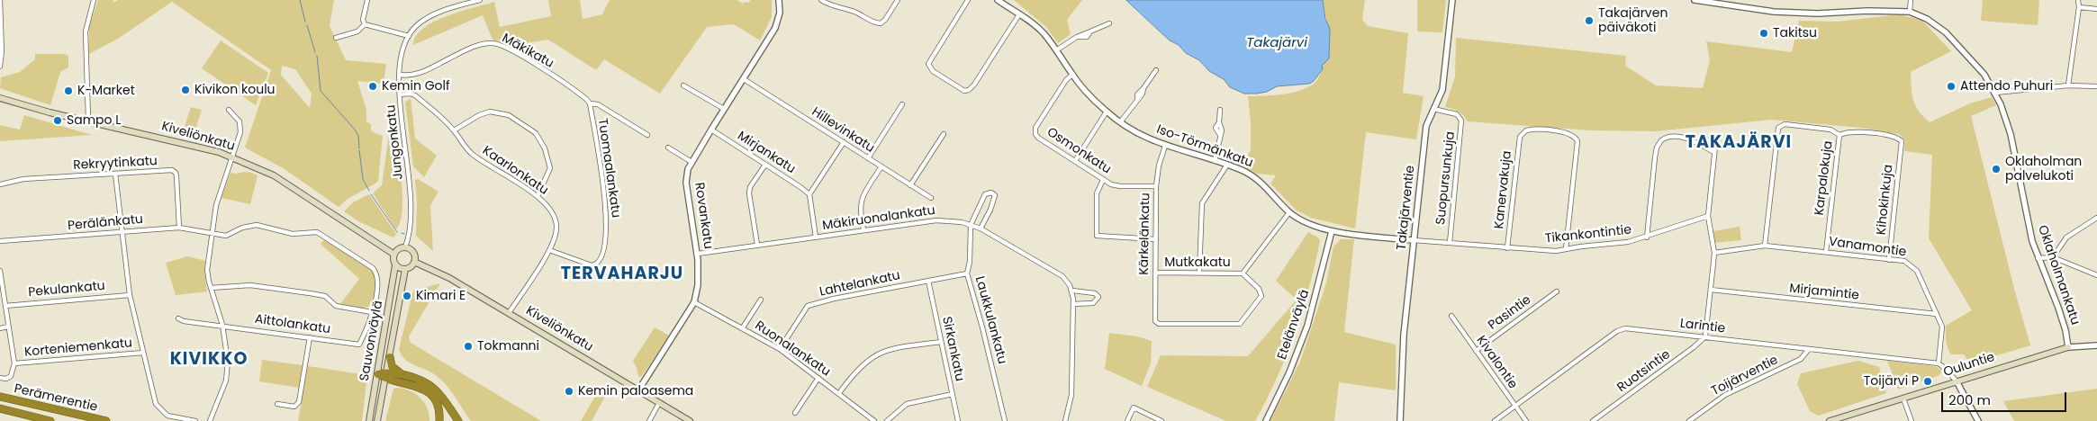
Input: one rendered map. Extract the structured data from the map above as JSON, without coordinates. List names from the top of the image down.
{
  "streets": {
    "highway": ["Perämerentie"],
    "main road": ["Kiveliönkatu", "Sauvonväylä", "Ouluntie"],
    "street": [
      "Mäkikatu",
      "Hillevinkatu",
      "Jungonkatu",
      "Iso-Törmänkatu",
      "Osmonkatu",
      "Mirjankatu",
      "Rekryytinkatu",
      "Tuomaalankatu",
      "Kaarlonkatu",
      "Suopursunkuja",
      "Karpalokuja",
      "Kanervakuja",
      "Kihokinkuja",
      "Takajärventie",
      "Rovankatu",
      "Mäkiruonalankatu",
      "Perälänkatu",
      "Kärkelänkatu",
      "Tikankontintie",
      "Vanamontie",
      "Mutkakatu",
      "Oklaholmankatu",
      "Lahtelankatu",
      "Pekulankatu",
      "Mirjamintie",
      "Pasintie",
      "Laukkulankatu",
      "Aittolankatu",
      "Etelänväylä",
      "Larintie",
      "Korteniemenkatu",
      "Ruonalankatu",
      "Sirkankatu",
      "Kivalontie",
      "Ruotsintie",
      "Toijärventie"
    ]
  },
  "crossings": [
    ["Mäkikatu", "Jungonkatu"],
    ["Mäkikatu", "Tuomaalankatu"],
    ["Hillevinkatu", "Rovankatu"],
    ["Kiveliönkatu", "Jungonkatu"],
    ["Kiveliönkatu", "Kaarlonkatu"],
    ["Kiveliönkatu", "Rovankatu"],
    ["Kiveliönkatu", "Sauvonväylä"],
    ["Jungonkatu", "Kaarlonkatu"],
    ["Jungonkatu", "Sauvonväylä"],
    ["Iso-Törmänkatu", "Osmonkatu"],
    ["Iso-Törmänkatu", "Takajärventie"],
    ["Iso-Törmänkatu", "Kärkelänkatu"],
    ["Iso-Törmänkatu", "Tikankontintie"],
    ["Iso-Törmänkatu", "Mutkakatu"],
    ["Iso-Törmänkatu", "Etelänväylä"],
    ["Osmonkatu", "Kärkelänkatu"],
    ["Mirjankatu", "Rovankatu"],
    ["Rekryytinkatu", "Perälänkatu"],
    ["Tuomaalankatu", "Kaarlonkatu"],
    ["Suopursunkuja", "Takajärventie"],
    ["Suopursunkuja", "Tikankontintie"],
    ["Karpalokuja", "Kihokinkuja"],
    ["Karpalokuja", "Vanamontie"],
    ["Kanervakuja", "Tikankontintie"],
    ["Kihokinkuja", "Vanamontie"],
    ["Takajärventie", "Tikankontintie"],
    ["Rovankatu", "Mäkiruonalankatu"],
    ["Rovankatu", "Ruonalankatu"],
    ["Mäkiruonalankatu", "Laukkulankatu"],
    ["Perälänkatu", "Aittolankatu"],
    ["Kärkelänkatu", "Mutkakatu"],
    ["Vanamontie", "Mirjamintie"],
    ["Vanamontie", "Larintie"],
    ["Oklaholmankatu", "Ouluntie"],
    ["Lahtelankatu", "Laukkulankatu"],
    ["Lahtelankatu", "Ruonalankatu"],
    ["Lahtelankatu", "Sirkankatu"],
    ["Pasintie", "Kivalontie"],
    ["Larintie", "Kivalontie"],
    ["Larintie", "Ruotsintie"],
    ["Larintie", "Toijärventie"]
  ],
  "districts": ["TAKAJÄRVI", "TERVAHARJU", "KIVIKKO"],
  "water": ["Takajärvi"],
  "places": [
    "Takajärven päiväkoti",
    "Takitsu",
    "Kemin Golf",
    "Attendo Puhuri",
    "Kivikon koulu",
    "K-Market",
    "Sampo L",
    "Oklaholman palvelukoti",
    "Kimari E",
    "Tokmanni",
    "Toijärvi P",
    "Kemin paloasema"
  ],
  "scale_bar": "200 m"
}
